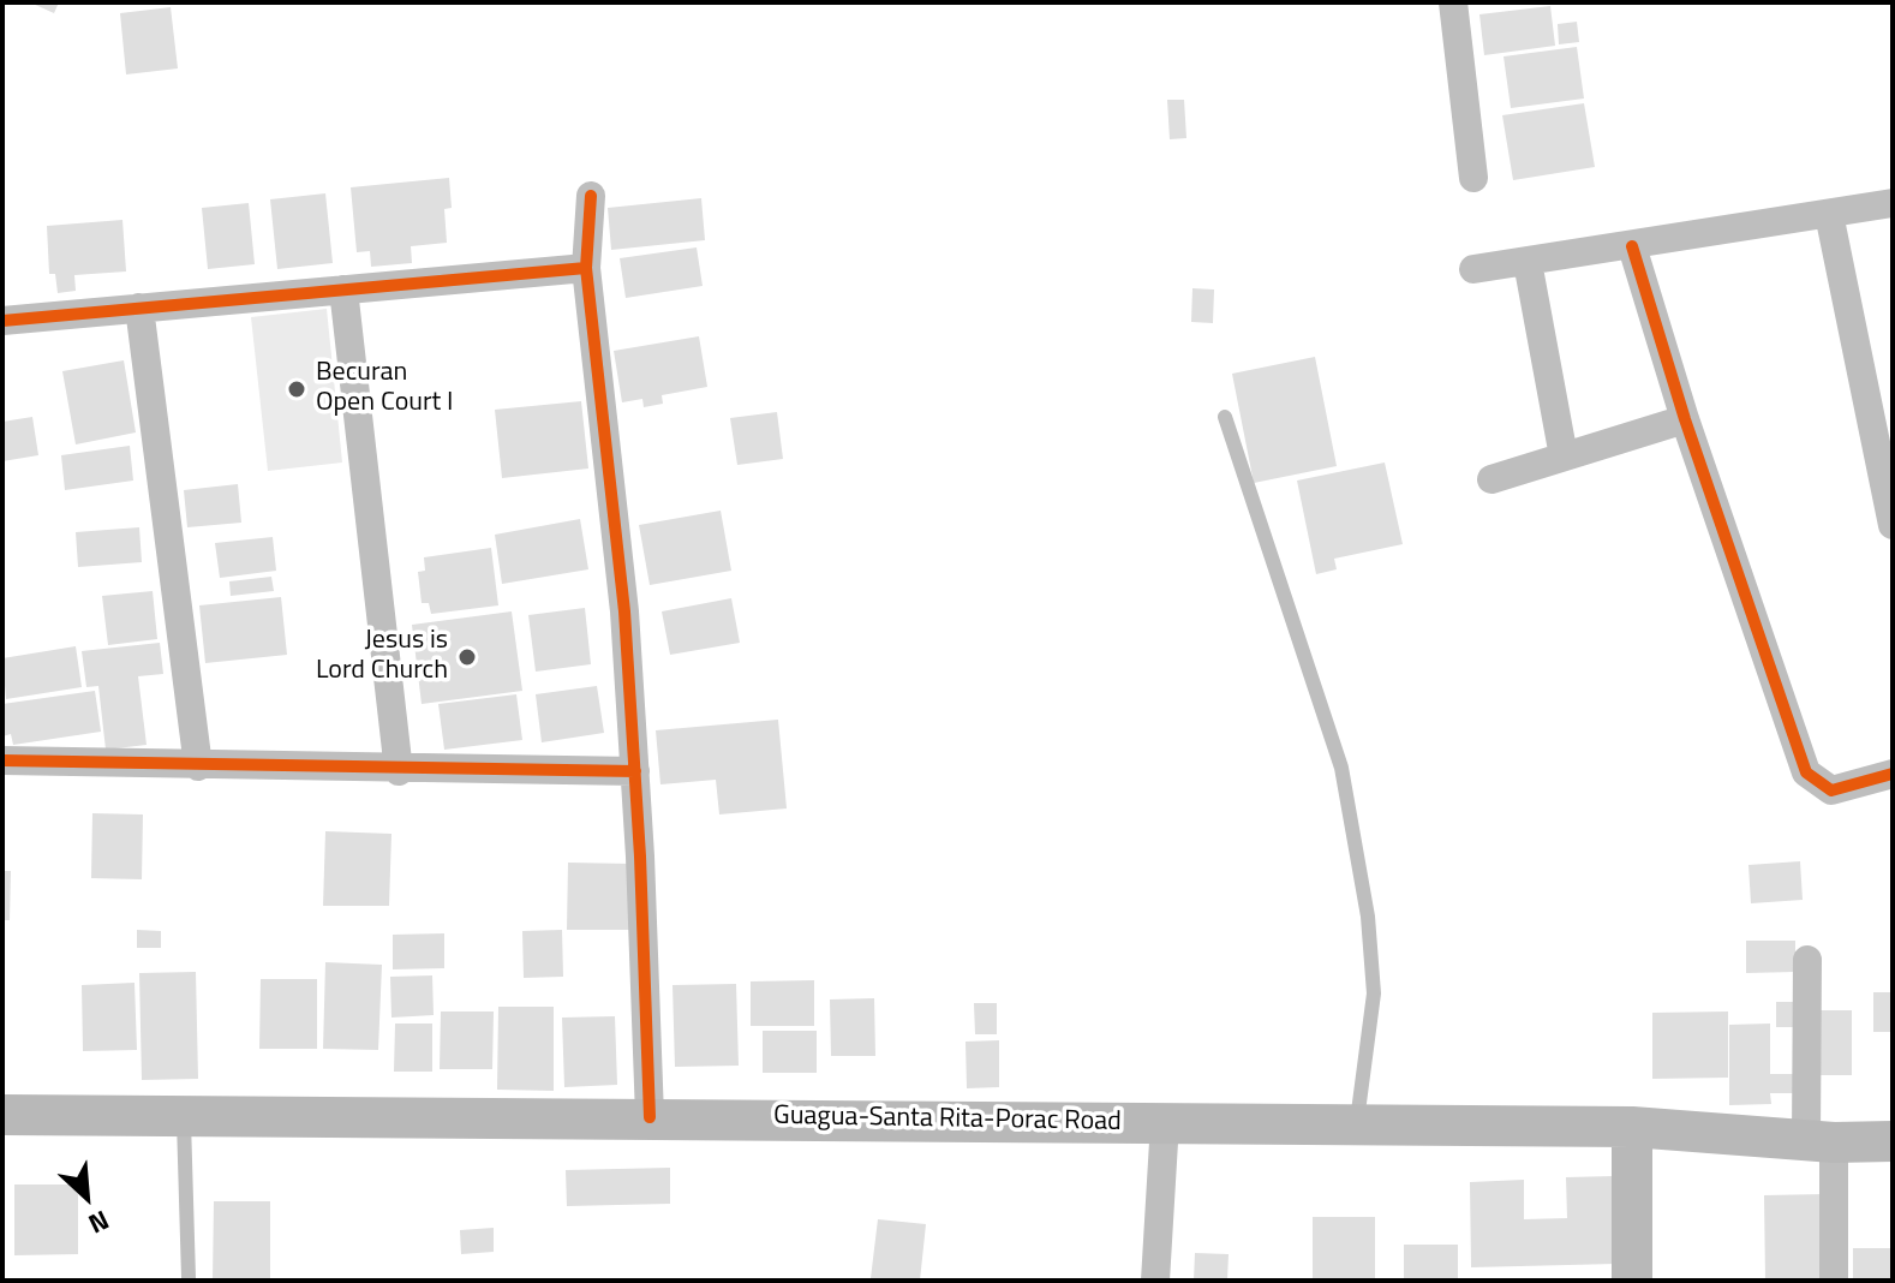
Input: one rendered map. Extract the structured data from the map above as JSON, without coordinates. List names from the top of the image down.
{
  "streets": {
    "main road": ["Guagua-Santa Rita-Porac Road"]
  },
  "places": ["Becuran Open Court I", "Jesus is Lord Church"],
  "north": "bottom right"
}
